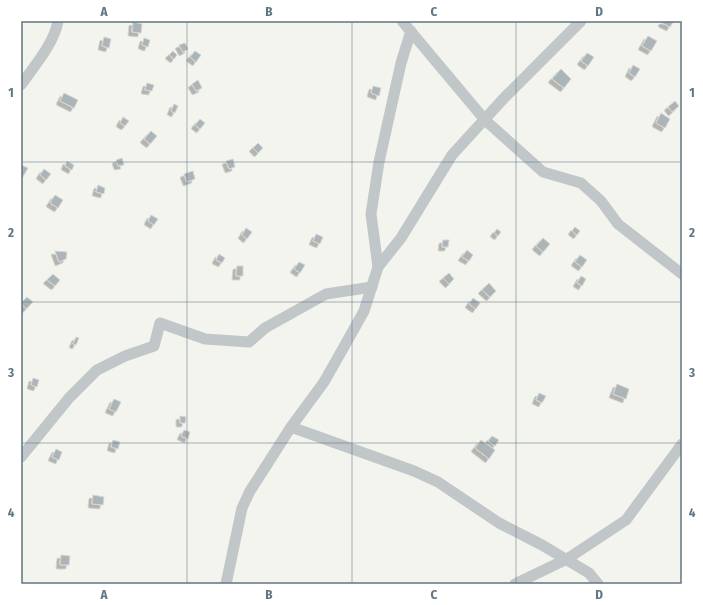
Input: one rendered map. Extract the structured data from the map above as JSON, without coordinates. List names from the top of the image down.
{
  "grid": {
    "columns": [
      "A",
      "B",
      "C",
      "D"
    ],
    "rows": [
      "1",
      "2",
      "3",
      "4"
    ]
  }
}
